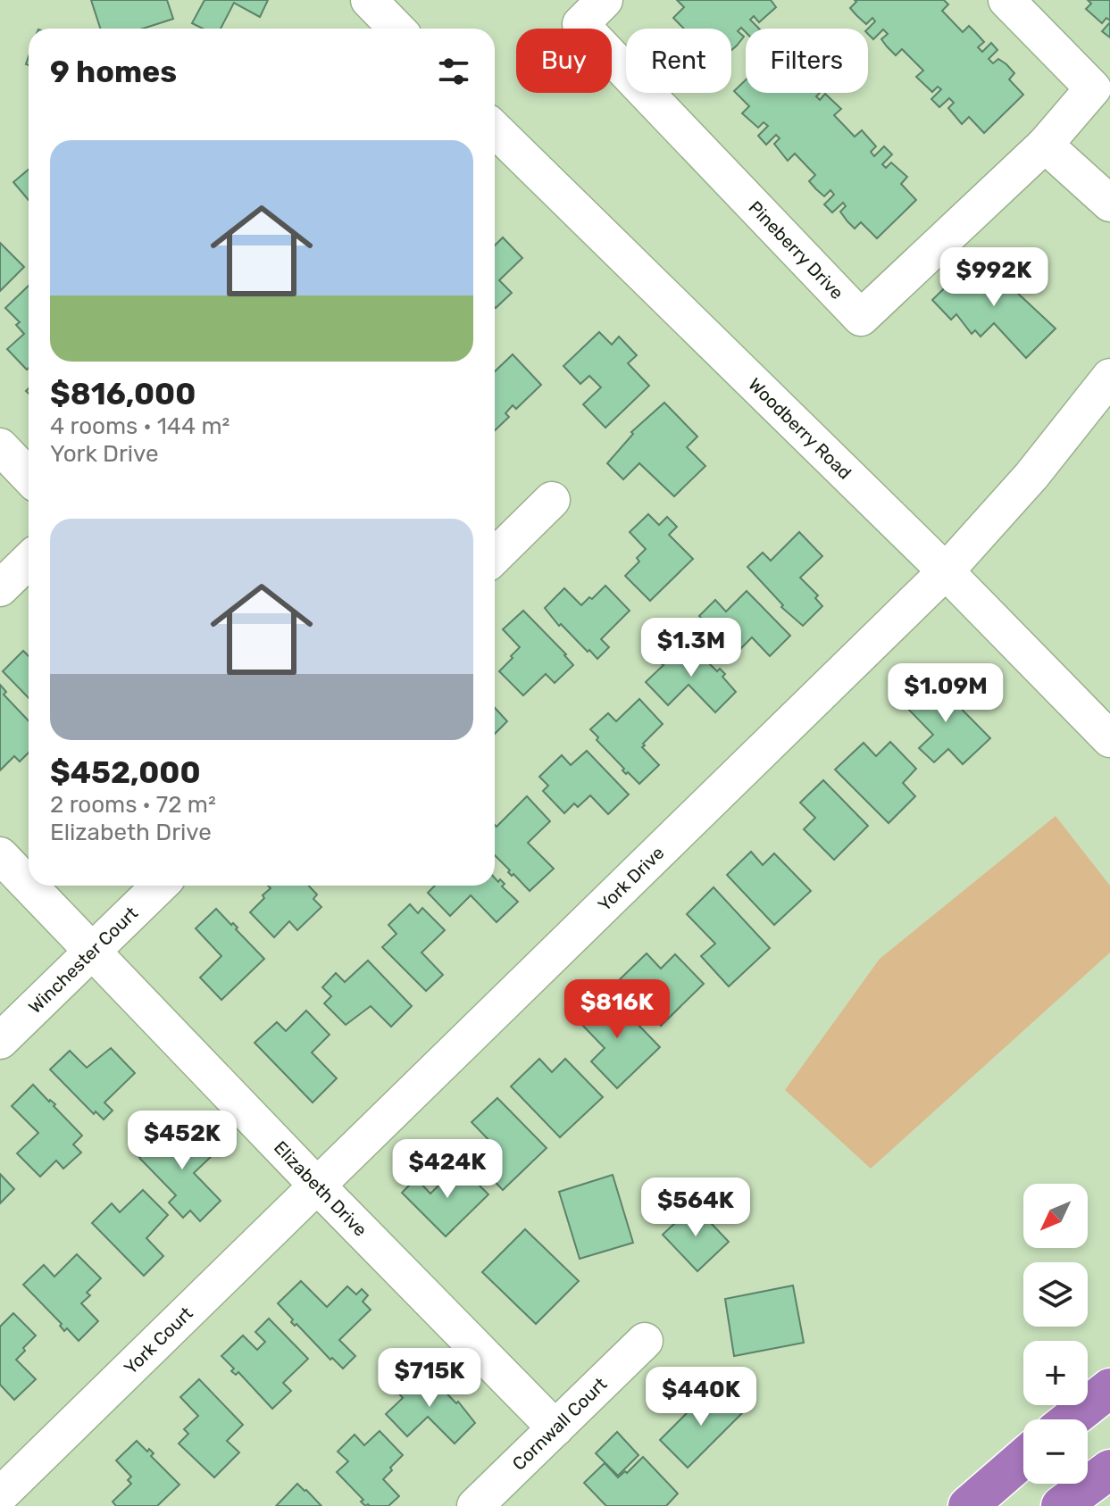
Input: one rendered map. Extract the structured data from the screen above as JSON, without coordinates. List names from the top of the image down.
{
  "streets": {
    "street": [
      "Pineberry Drive",
      "Woodberry Road",
      "York Drive",
      "Winchester Court",
      "Elizabeth Drive",
      "York Court",
      "Cornwall Court"
    ]
  },
  "crossings": [
    ["Woodberry Road", "York Drive"],
    ["York Drive", "Elizabeth Drive"],
    ["York Drive", "York Court"],
    ["Winchester Court", "Elizabeth Drive"],
    ["Elizabeth Drive", "York Court"],
    ["Elizabeth Drive", "Cornwall Court"]
  ],
  "north": "bottom left",
  "page": {
    "chip": ["Buy", "Rent", "Filters"],
    "heading": "9 homes",
    "list": [
      {
        "name": "$816,000",
        "note": "4 rooms · 144 m² · York Drive"
      },
      {
        "name": "$452,000",
        "note": "2 rooms · 72 m² · Elizabeth Drive"
      }
    ],
    "price": [
      "$992K",
      "$1.3M",
      "$1.09M",
      "$816K",
      "$452K",
      "$424K",
      "$564K",
      "$715K",
      "$440K"
    ],
    "map_buttons": ["+", "−"]
  }
}
